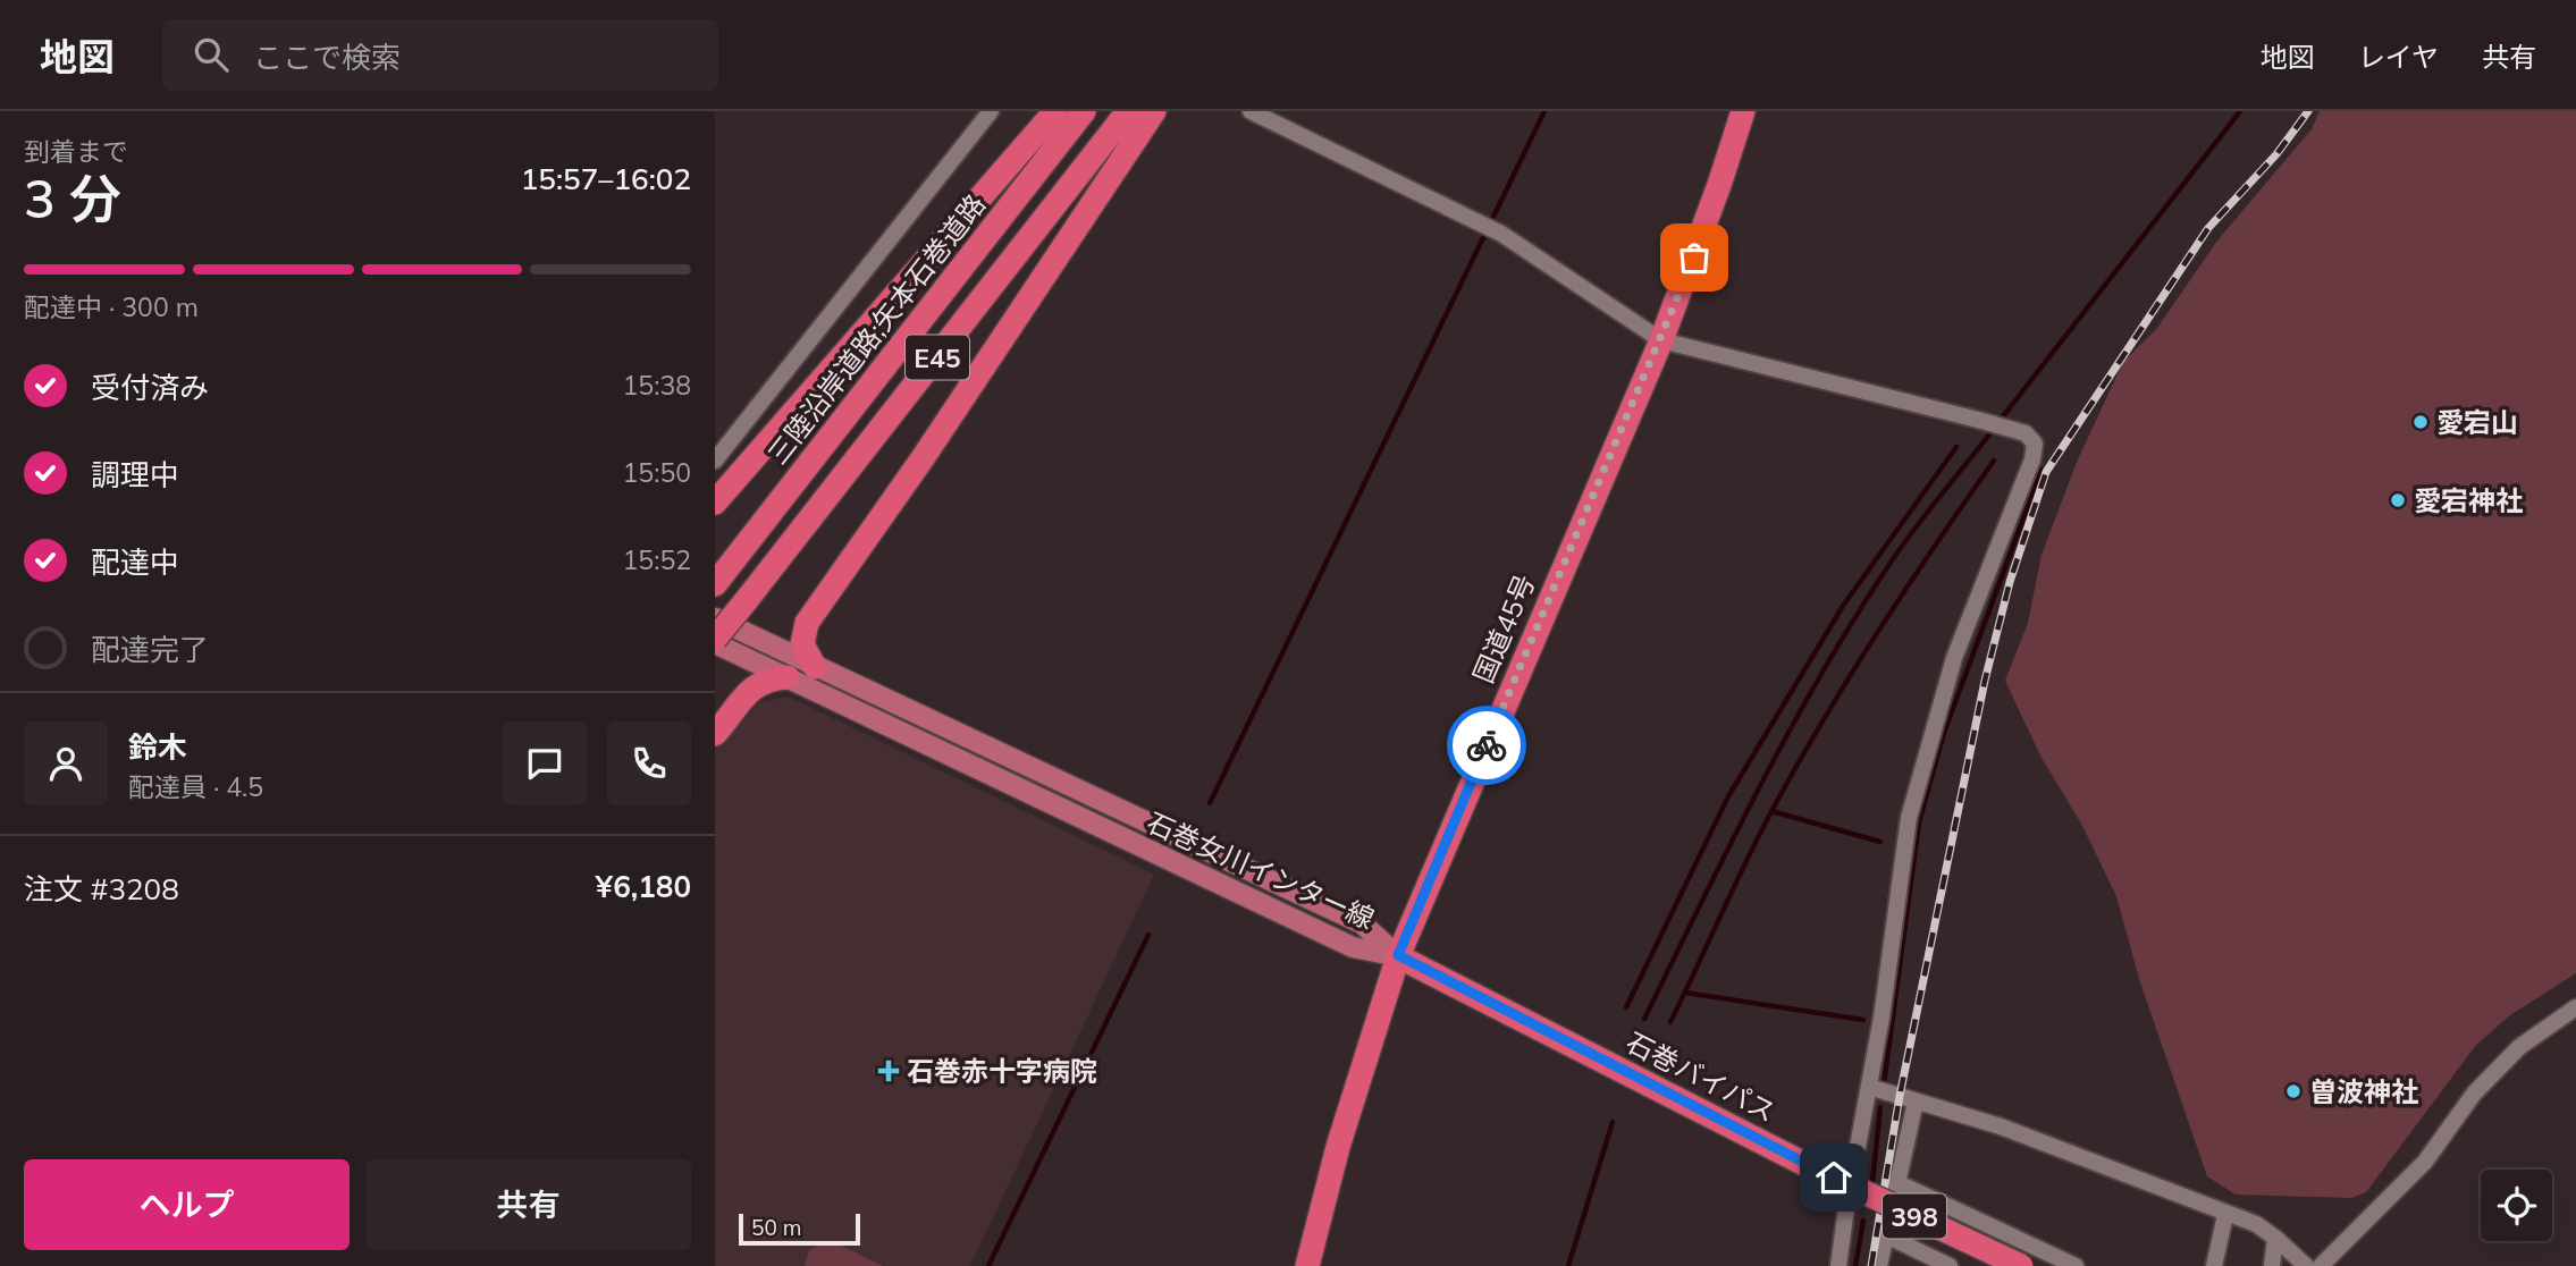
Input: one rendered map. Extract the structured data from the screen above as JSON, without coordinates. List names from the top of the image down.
{
  "streets": {
    "highway": [
      "三陸沿岸道路;矢本石巻道路",
      "E45",
      "国道45号",
      "石巻バイパス",
      "398"
    ],
    "main road": ["石巻女川インター線"]
  },
  "crossings": [
    ["E45", "石巻女川インター線"],
    ["国道45号", "石巻女川インター線"],
    ["国道45号", "石巻バイパス"],
    ["石巻女川インター線", "石巻バイパス"]
  ],
  "places": {
    "other": ["愛宕山", "愛宕神社", "曽波神社"],
    "health": ["石巻赤十字病院"]
  },
  "scale_bar": "50 m",
  "page": {
    "header": "地図",
    "search": "ここで検索",
    "nav": ["地図", "レイヤ", "共有"],
    "heading": ["3 分", "到着まで", "15:57–16:02"],
    "panel": [
      "鈴木",
      "配達員 · 4.5",
      "注文 #3208",
      "¥6,180"
    ],
    "bar": "配達中 · 300 m",
    "list": [
      ["受付済み", "15:38"],
      ["調理中", "15:50"],
      ["配達中", "15:52"],
      "配達完了"
    ],
    "buttons": ["ヘルプ", "共有"],
    "scale": "50 m"
  }
}
